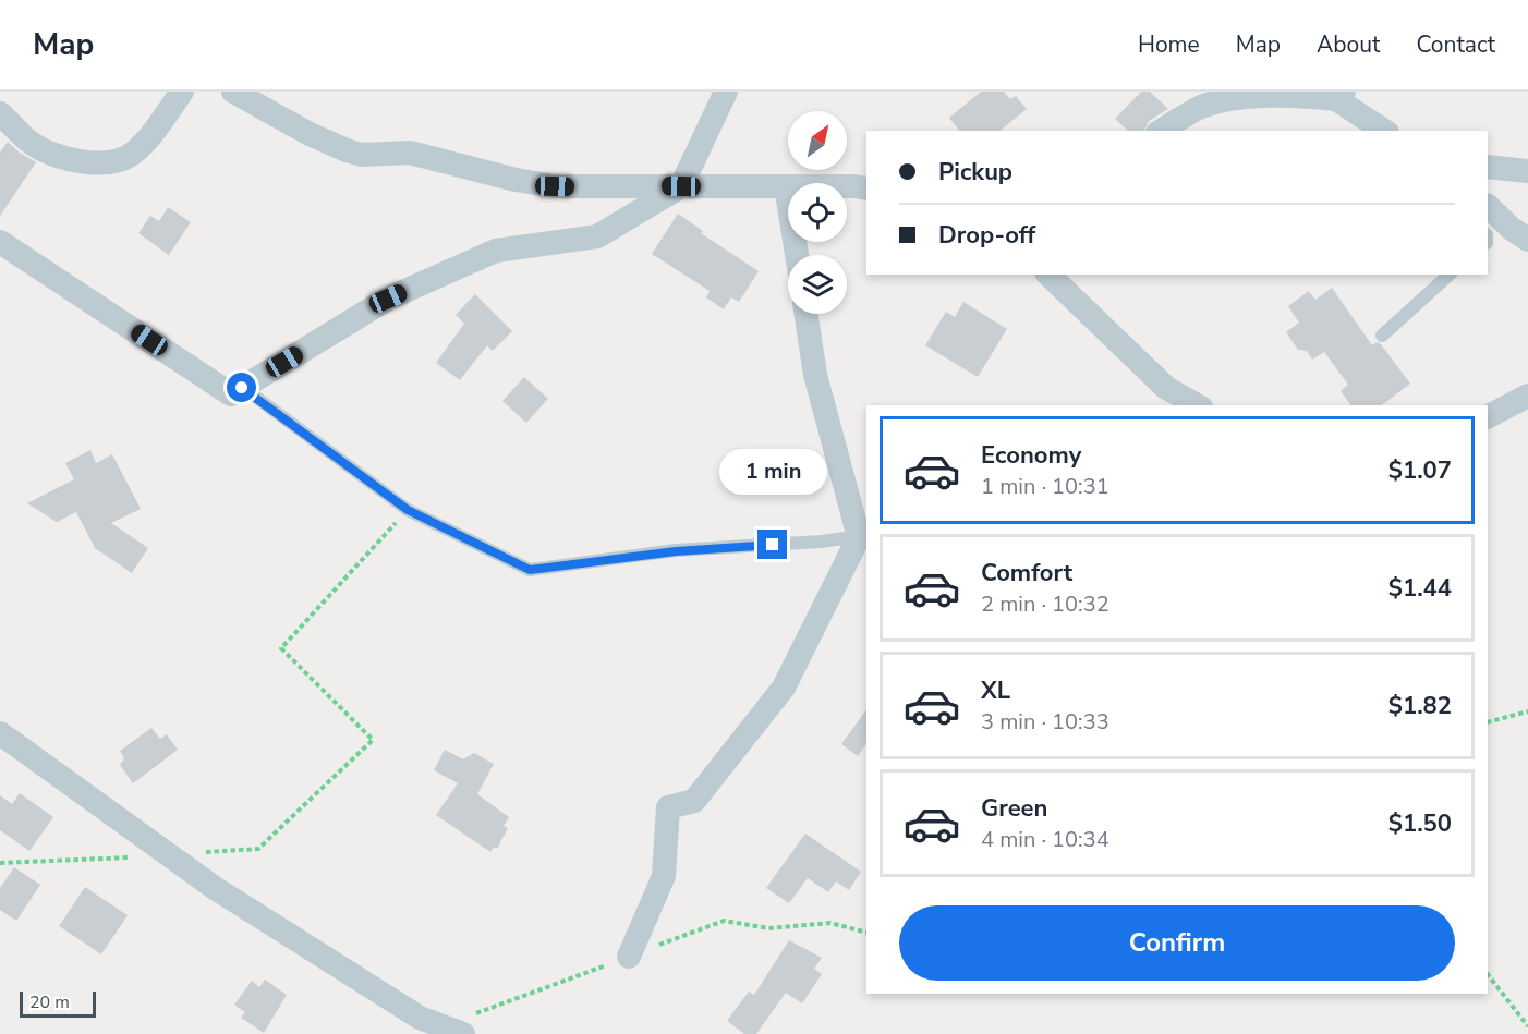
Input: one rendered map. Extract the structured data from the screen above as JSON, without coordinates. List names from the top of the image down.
{
  "scale_bar": "20 m",
  "north": "top right",
  "page": {
    "header": "Map",
    "nav": [
      "Home",
      "Map",
      "About",
      "Contact"
    ],
    "banner": ["Pickup", "Drop-off"],
    "list": [
      {
        "name": "Economy",
        "note": "1 min · 10:31",
        "value": "$1.07"
      },
      {
        "name": "Comfort",
        "note": "2 min · 10:32",
        "value": "$1.44"
      },
      {
        "name": "XL",
        "note": "3 min · 10:33",
        "value": "$1.82"
      },
      {
        "name": "Green",
        "note": "4 min · 10:34",
        "value": "$1.50"
      }
    ],
    "bubble": "1 min",
    "buttons": "Confirm",
    "scale": "20 m"
  }
}
